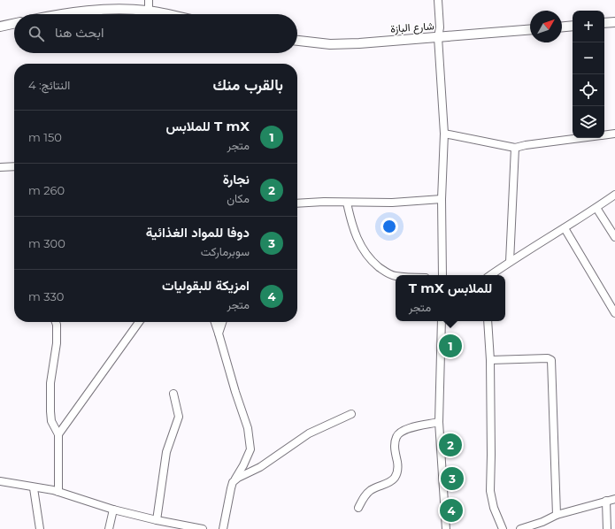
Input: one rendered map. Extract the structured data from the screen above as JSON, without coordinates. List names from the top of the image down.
{
  "streets": {
    "main road": ["شارع البازة"]
  },
  "north": "top right",
  "page": {
    "map_buttons": ["+", "−"],
    "search": "ابحث هنا",
    "heading": ["بالقرب منك", "النتائج: 4"],
    "list": [
      {
        "mark": "1",
        "name": "T mX للملابس",
        "note": "متجر",
        "value": "150 m"
      },
      {
        "mark": "2",
        "name": "نجارة",
        "note": "مكان",
        "value": "260 m"
      },
      {
        "mark": "3",
        "name": "دوفا للمواد الغذائية",
        "note": "سوبرماركت",
        "value": "300 m"
      },
      {
        "mark": "4",
        "name": "امزيكة للبقوليات",
        "note": "متجر",
        "value": "330 m"
      }
    ],
    "popup": ["T mX للملابس", "متجر"],
    "pins": [
      "1",
      "2",
      "3",
      "4"
    ]
  }
}
